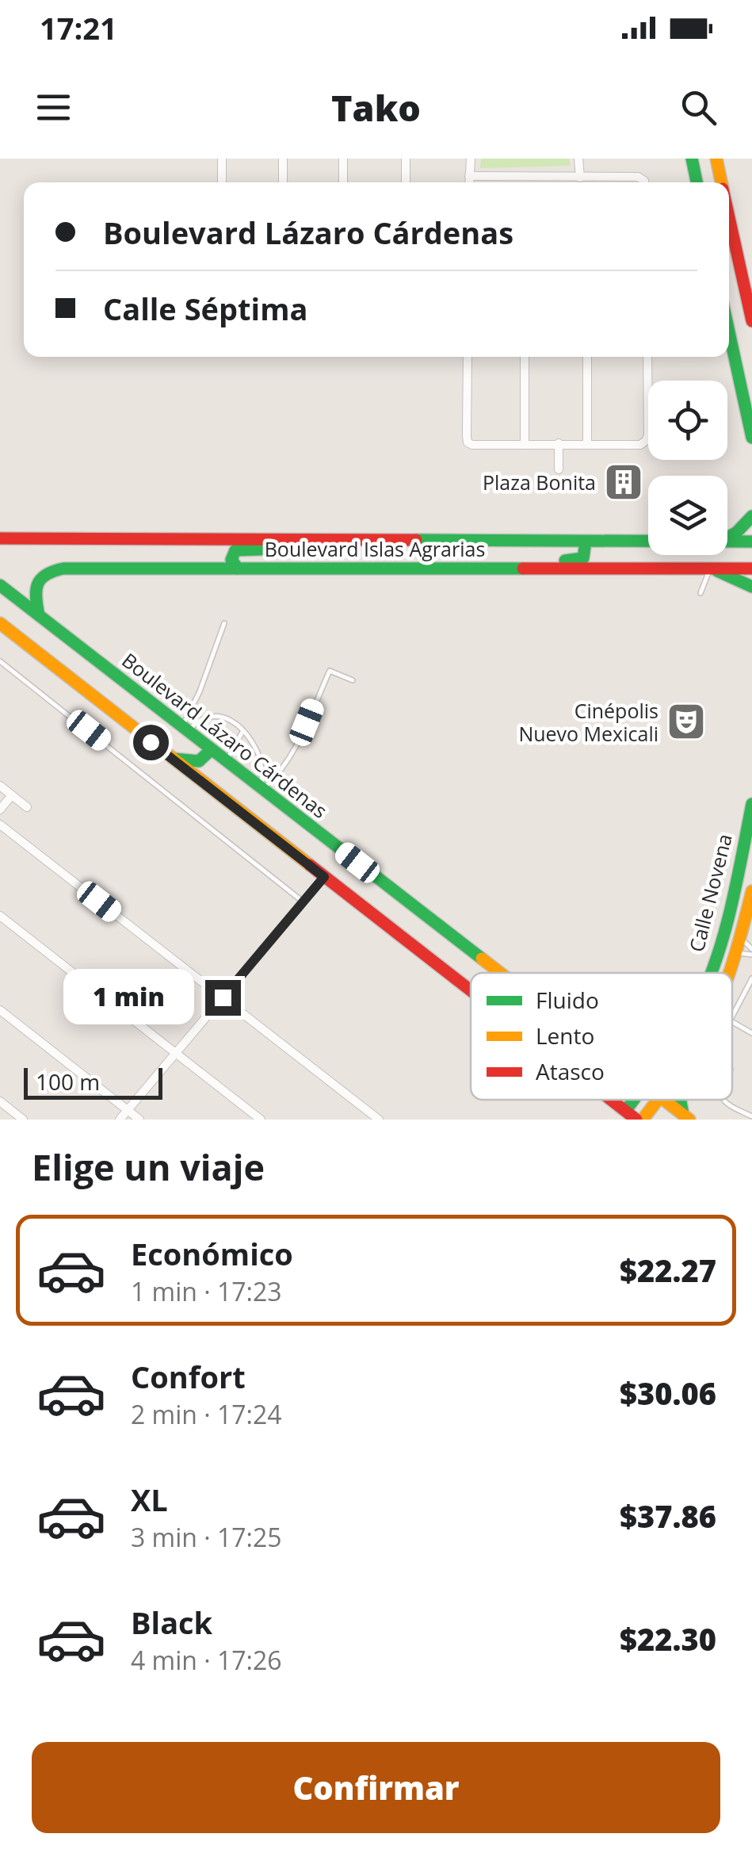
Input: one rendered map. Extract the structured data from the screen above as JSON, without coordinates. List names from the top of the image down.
{
  "streets": {
    "main road": ["Boulevard Islas Agrarias", "Boulevard Lázaro Cárdenas", "Calle Novena"]
  },
  "crossings": [
    ["Boulevard Islas Agrarias", "Boulevard Lázaro Cárdenas"]
  ],
  "places": {
    "building": ["Plaza Bonita"],
    "theatre": ["Cinépolis Nuevo Mexicali"]
  },
  "legend": ["Fluido", "Lento", "Atasco"],
  "scale_bar": "100 m",
  "page": {
    "status": "17:21",
    "header": "Tako",
    "banner": ["Boulevard Lázaro Cárdenas", "Calle Séptima"],
    "bubble": "1 min",
    "scale": "100 m",
    "heading": "Elige un viaje",
    "list": [
      {
        "name": "Económico",
        "note": "1 min · 17:23",
        "value": "$22.27"
      },
      {
        "name": "Confort",
        "note": "2 min · 17:24",
        "value": "$30.06"
      },
      {
        "name": "XL",
        "note": "3 min · 17:25",
        "value": "$37.86"
      },
      {
        "name": "Black",
        "note": "4 min · 17:26",
        "value": "$22.30"
      }
    ],
    "buttons": "Confirmar"
  }
}
